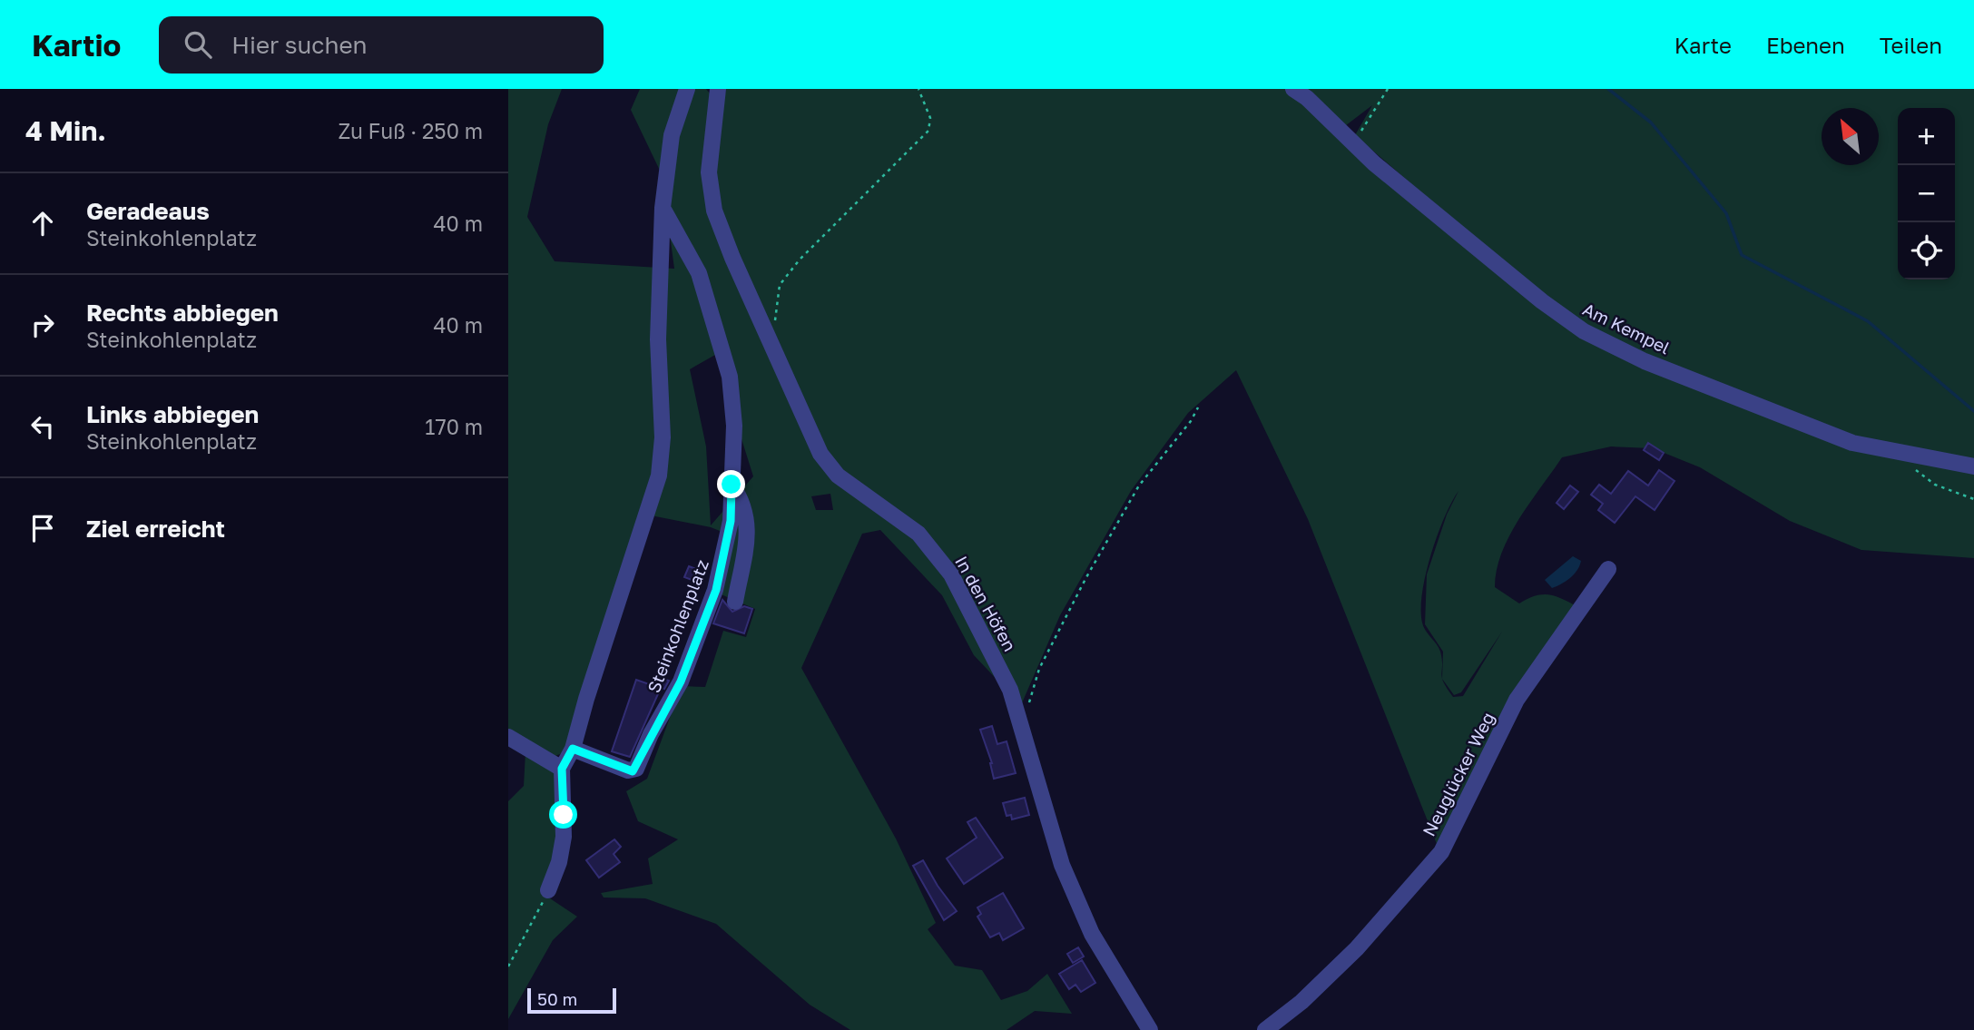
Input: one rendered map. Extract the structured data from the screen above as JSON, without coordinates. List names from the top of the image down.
{
  "streets": {
    "street": [
      "Am Kempel",
      "In den Höfen",
      "Steinkohlenplatz",
      "Neuglücker Weg"
    ]
  },
  "scale_bar": "50 m",
  "north": "top left",
  "page": {
    "header": "Kartio",
    "search": "Hier suchen",
    "nav": ["Karte", "Ebenen", "Teilen"],
    "heading": ["4 Min.", "Zu Fuß · 250 m"],
    "map_buttons": ["+", "−"],
    "list": [
      ["Geradeaus", "Steinkohlenplatz", "40 m"],
      ["Rechts abbiegen", "Steinkohlenplatz", "40 m"],
      ["Links abbiegen", "Steinkohlenplatz", "170 m"],
      "Ziel erreicht"
    ],
    "scale": "50 m"
  }
}
